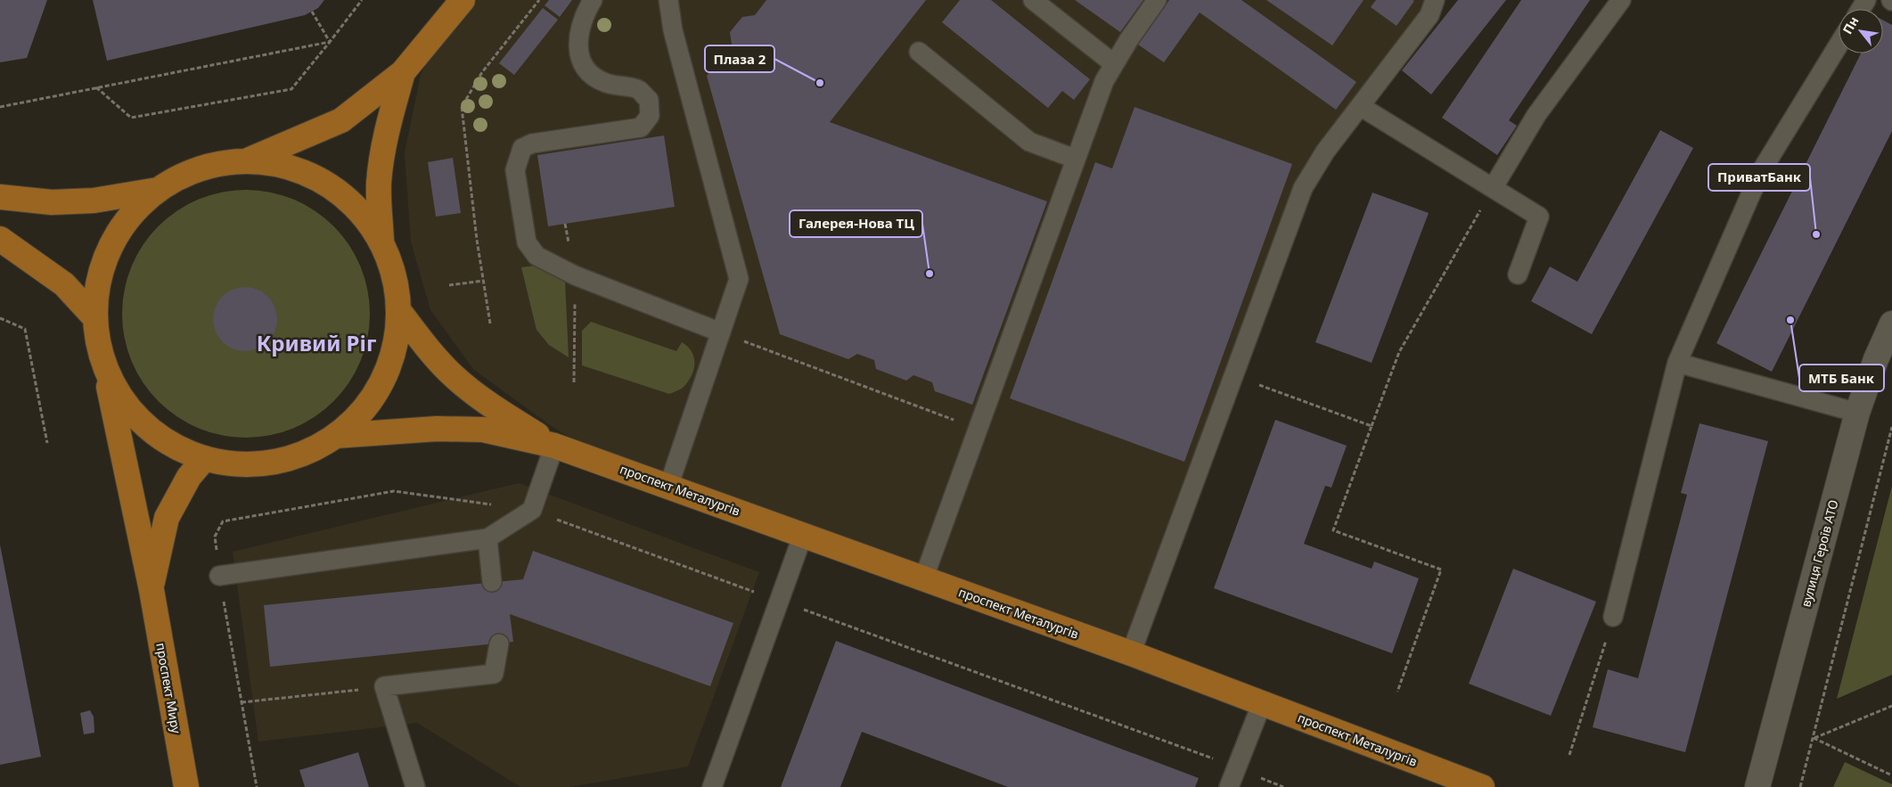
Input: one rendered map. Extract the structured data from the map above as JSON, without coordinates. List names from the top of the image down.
{
  "streets": {
    "main road": ["проспект Металургів", "проспект Миру"],
    "street": ["вулиця Героїв АТО"]
  },
  "districts": ["Кривий Ріг"],
  "places": [
    "Плаза 2",
    "ПриватБанк",
    "Галерея-Нова ТЦ",
    "МТБ Банк"
  ],
  "north": "top left"
}
